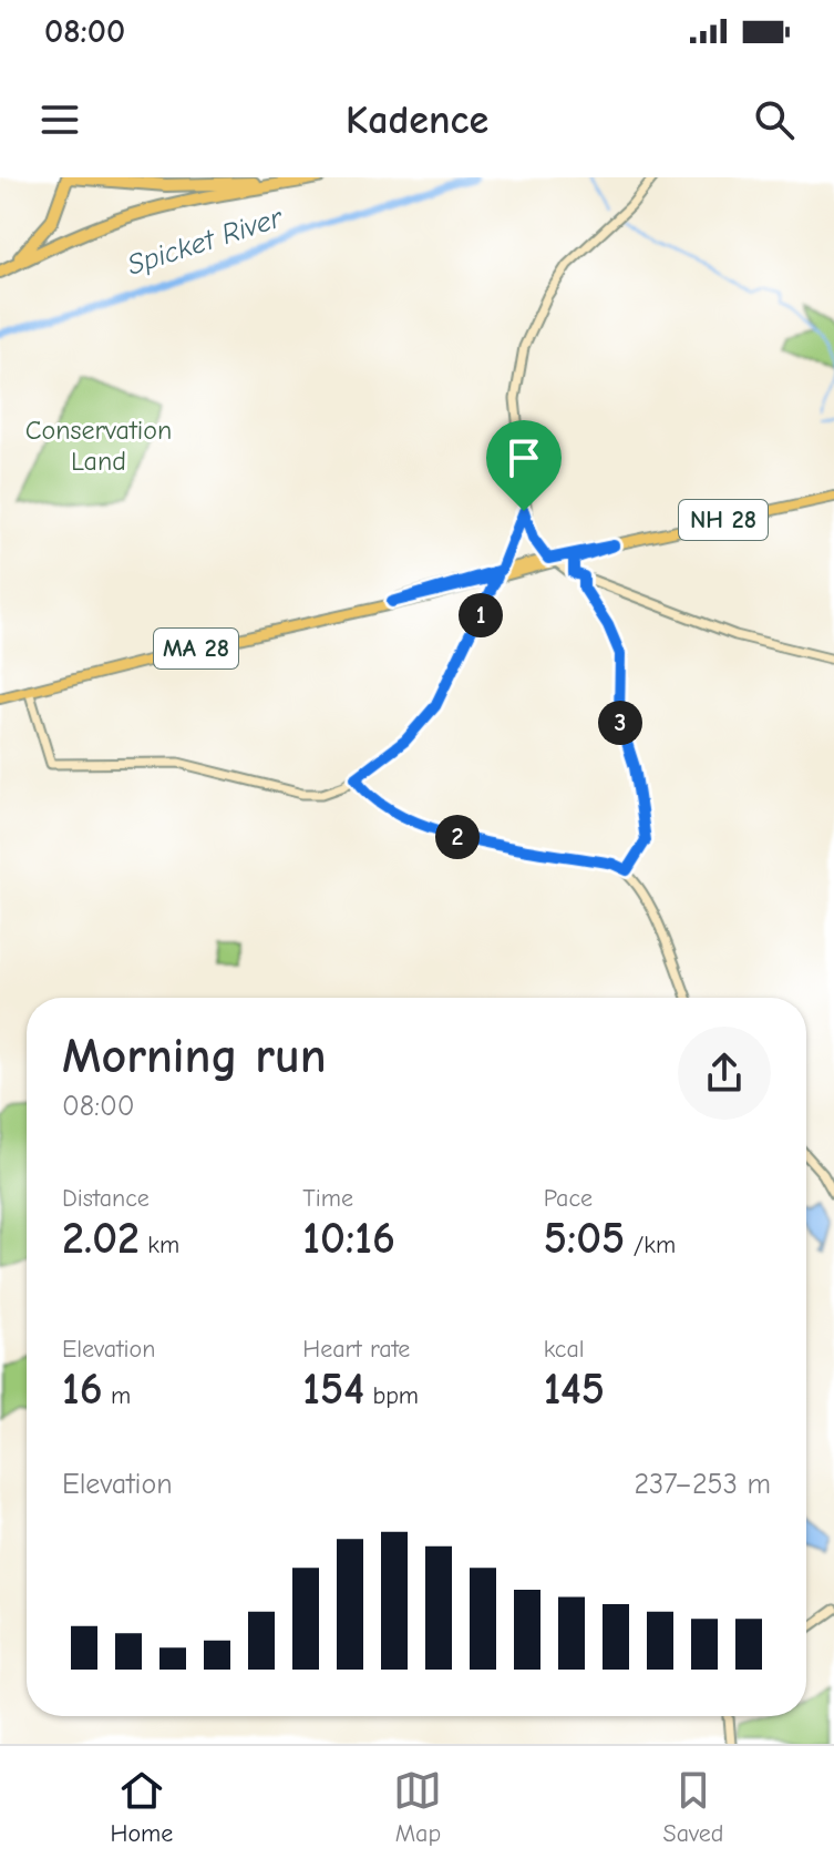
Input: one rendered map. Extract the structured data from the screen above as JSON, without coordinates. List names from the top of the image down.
{
  "streets": {
    "main road": ["NH 28", "MA 28"]
  },
  "crossings": [
    ["NH 28", "MA 28"]
  ],
  "water": ["Spicket River"],
  "parks": ["Conservation Land"],
  "page": {
    "status": "08:00",
    "header": "Kadence",
    "pins": ["1", "3", "2"],
    "heading": ["Morning run", "08:00"],
    "stats": [
      ["Distance", "2.02 km"],
      ["Time", "10:16"],
      ["Pace", "5:05 /km"],
      ["Elevation", "16 m"],
      ["Heart rate", "154 bpm"],
      ["kcal", "145"]
    ],
    "chart": ["Elevation", "237–253 m"],
    "tabs": ["Home", "Map", "Saved"]
  }
}
